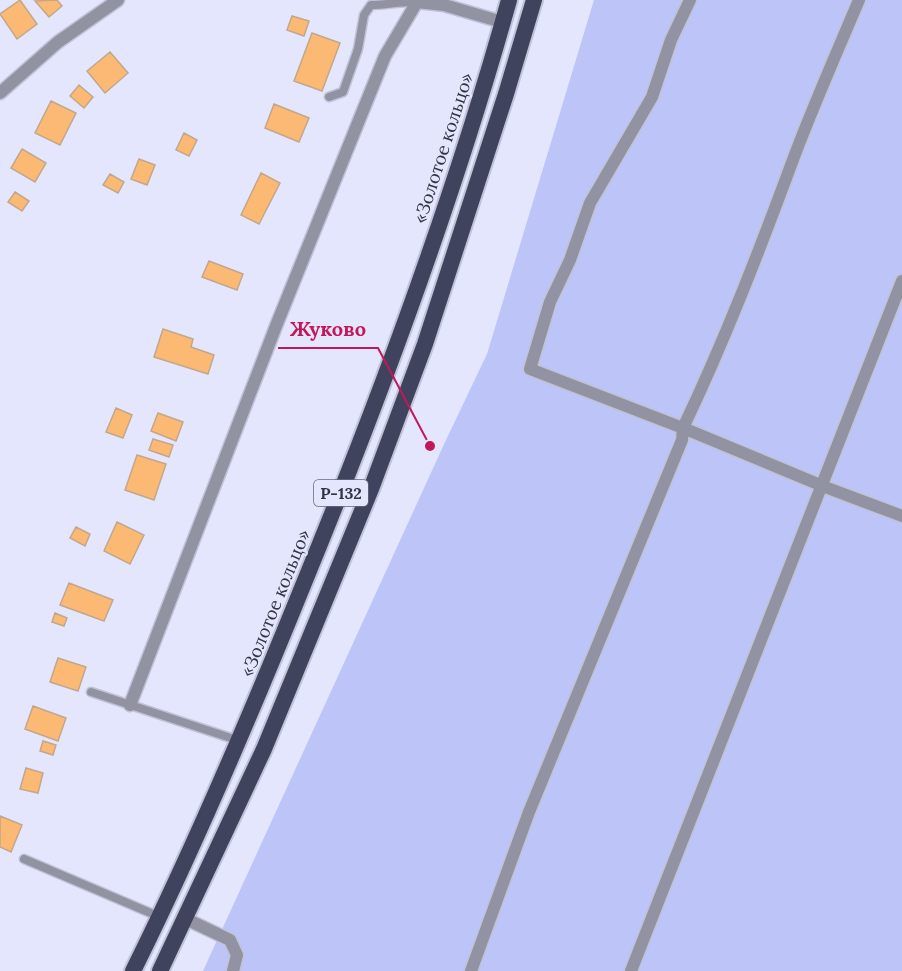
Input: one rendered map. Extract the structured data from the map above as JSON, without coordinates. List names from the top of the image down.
{
  "streets": {
    "highway": ["«Золотое кольцо»", "Р-132"]
  },
  "places": ["Жуково"]
}
